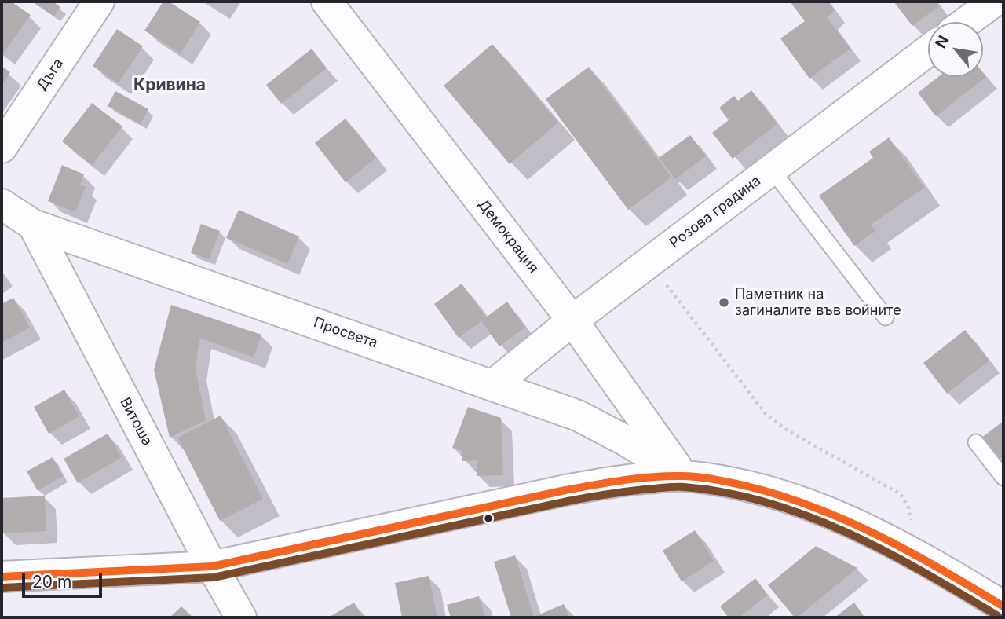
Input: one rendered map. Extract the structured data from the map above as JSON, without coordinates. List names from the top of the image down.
{
  "streets": {
    "street": [
      "Дъга",
      "Розова градина",
      "Демокрация",
      "Просвета",
      "Витоша"
    ]
  },
  "crossings": [
    ["Розова градина", "Демокрация"],
    ["Розова градина", "Просвета"],
    ["Демокрация", "Просвета"],
    ["Просвета", "Витоша"]
  ],
  "districts": ["Кривина"],
  "places": ["Паметник на загиналите във войните"],
  "scale_bar": "20 m",
  "north": "top left"
}
